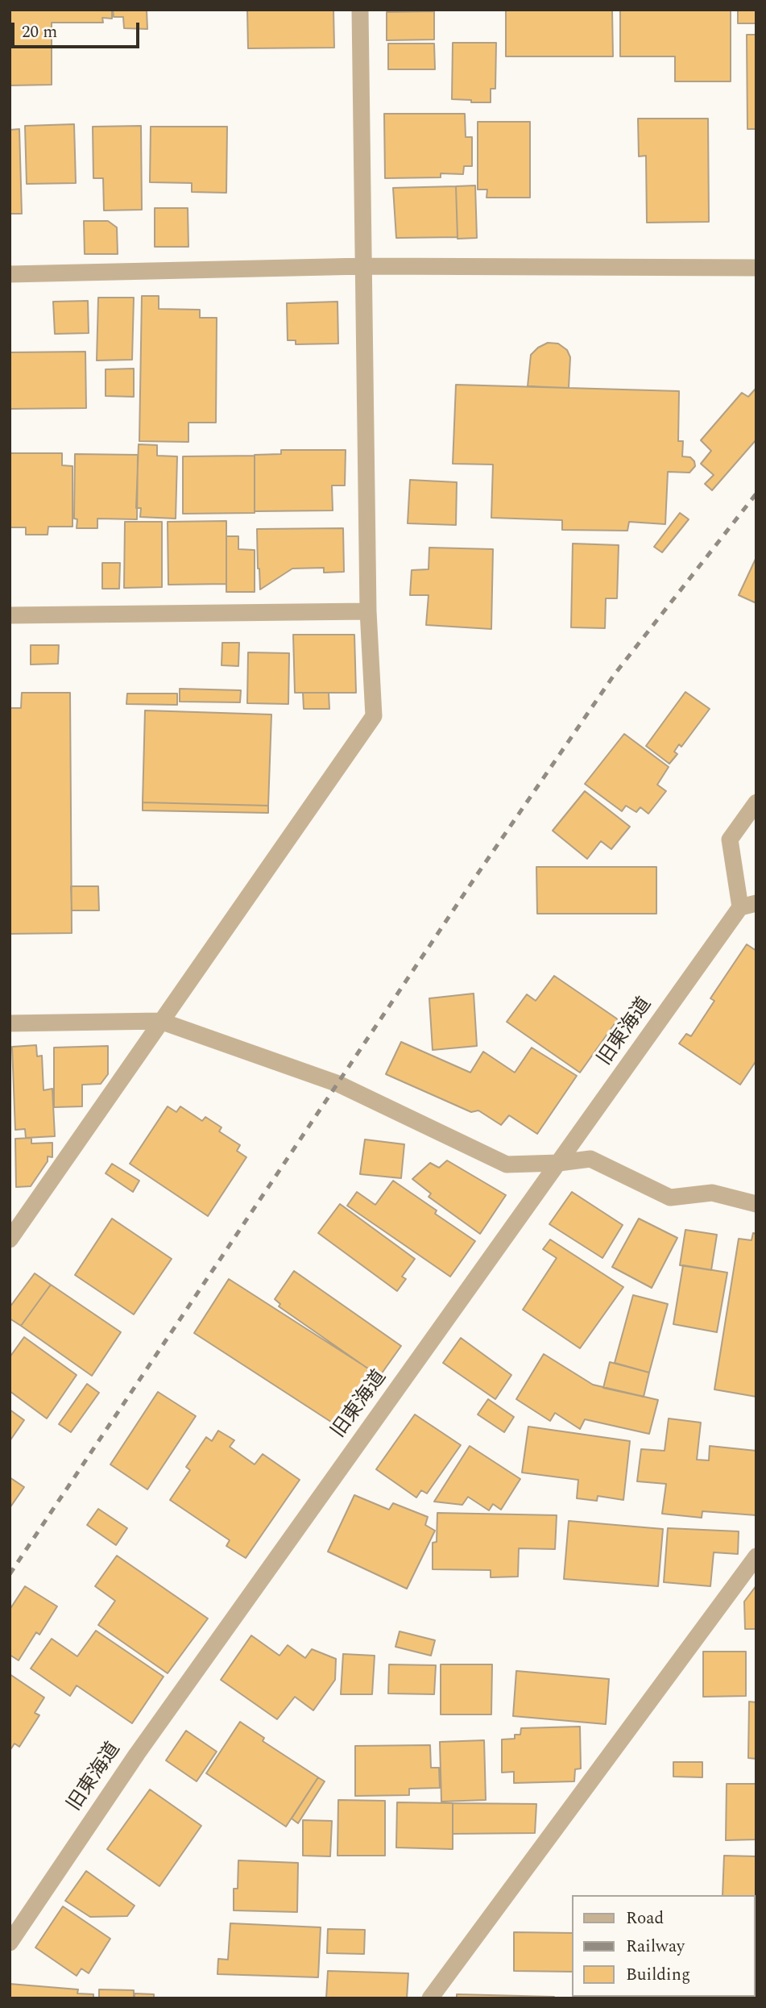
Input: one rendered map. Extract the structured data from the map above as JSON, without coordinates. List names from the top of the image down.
{
  "streets": {
    "street": ["旧東海道"]
  },
  "legend": ["Road", "Railway", "Building"],
  "scale_bar": "20 m"
}
